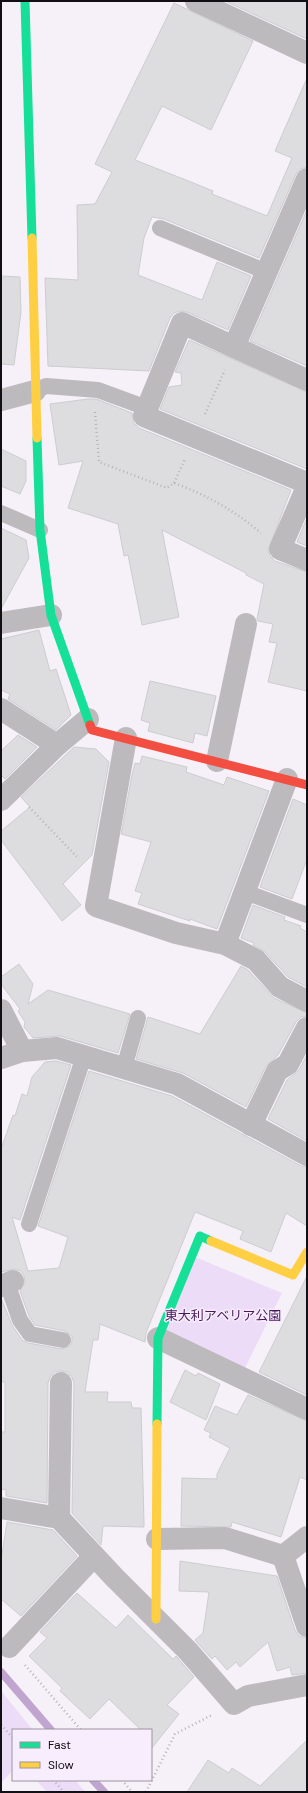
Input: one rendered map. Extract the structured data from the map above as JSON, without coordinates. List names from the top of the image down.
{
  "parks": ["東大利アベリア公園"],
  "legend": ["Fast", "Slow"]
}
